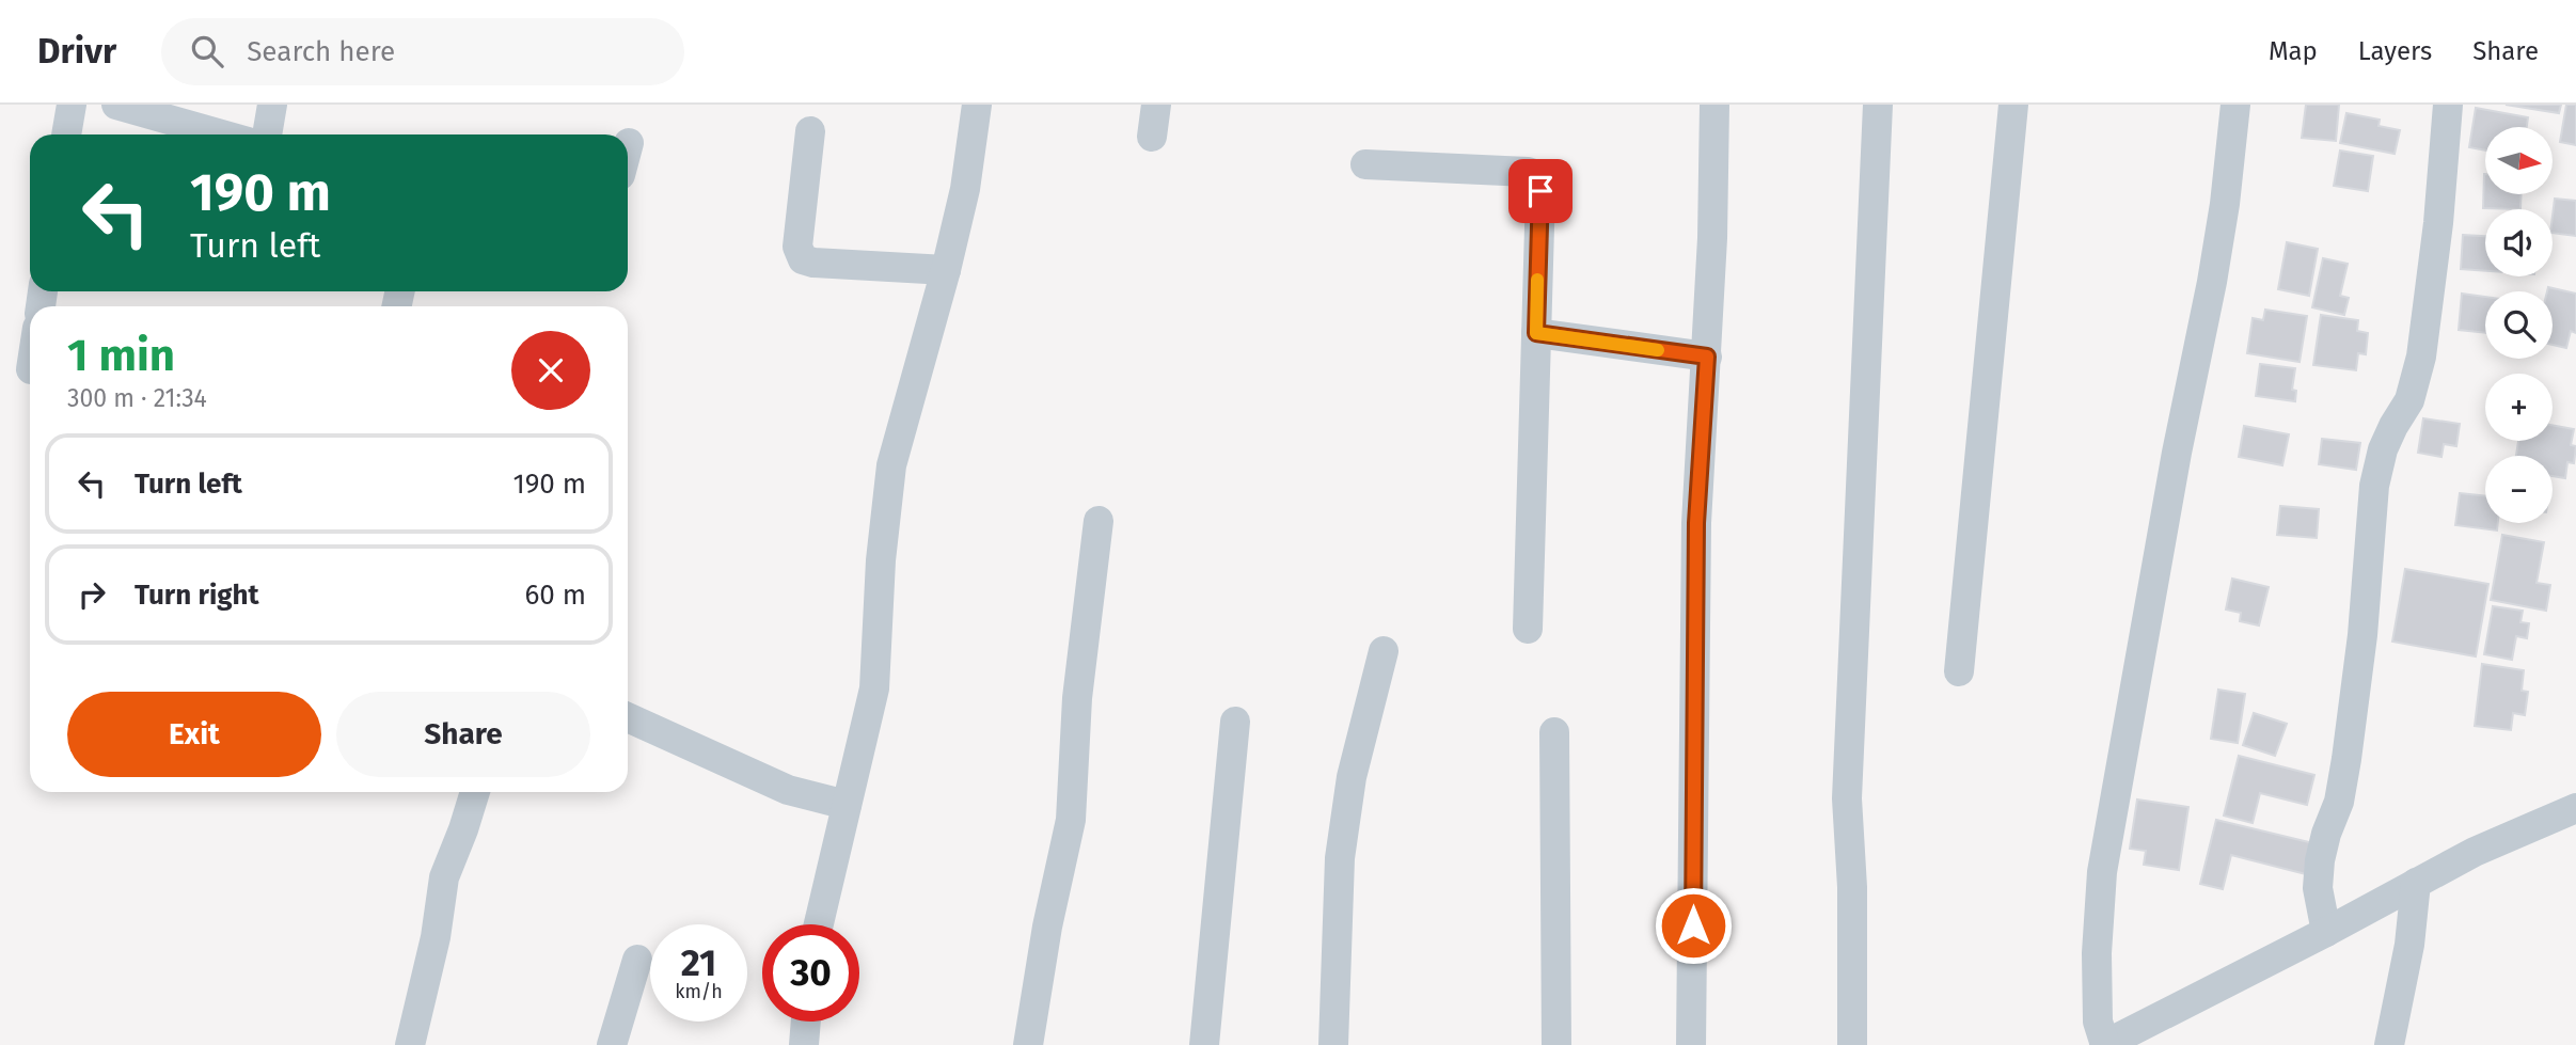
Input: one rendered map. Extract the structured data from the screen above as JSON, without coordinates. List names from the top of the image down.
{
  "north": "right",
  "page": {
    "header": "Drivr",
    "search": "Search here",
    "nav": ["Map", "Layers", "Share"],
    "map_buttons": ["+", "−"],
    "turn": ["190 m", "Turn left"],
    "heading": ["1 min", "300 m · 21:34"],
    "list": [
      {
        "name": "Turn left",
        "value": "190 m"
      },
      {
        "name": "Turn right",
        "value": "60 m"
      }
    ],
    "buttons": ["Exit", "Share"],
    "speed": "21 km/h",
    "limit": "30"
  }
}
